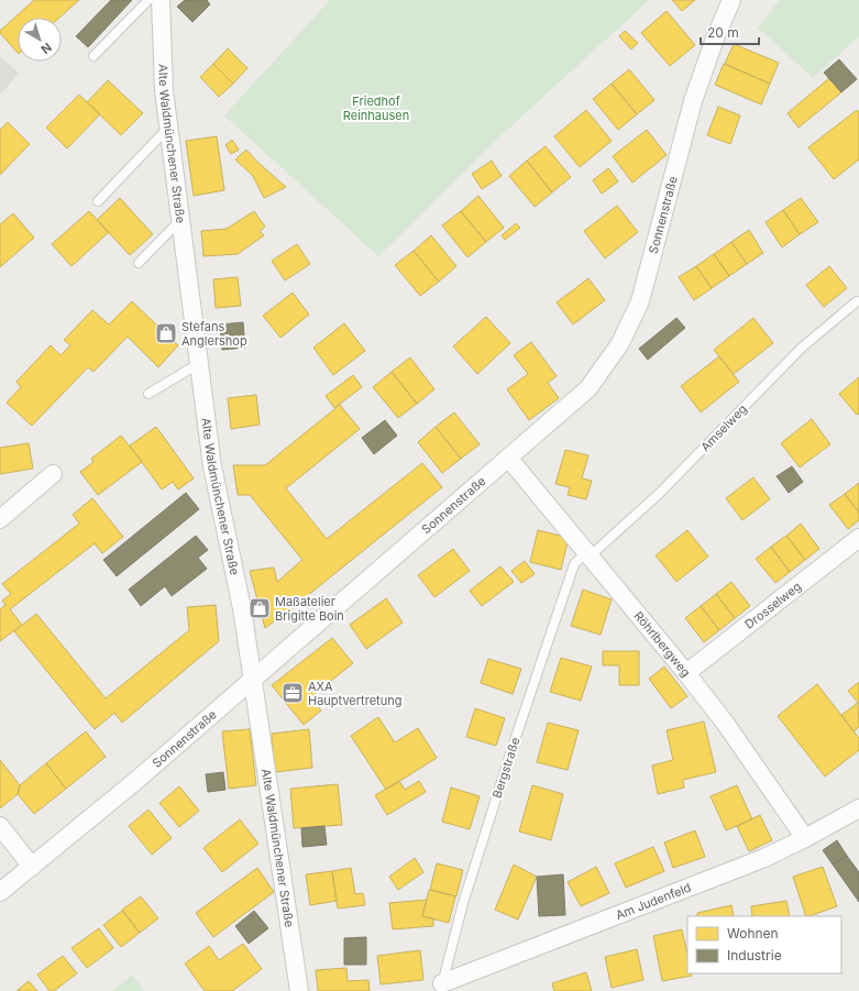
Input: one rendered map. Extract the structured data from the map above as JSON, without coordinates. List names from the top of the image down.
{
  "streets": {
    "street": [
      "Alte Waldmünchener Straße",
      "Sonnenstraße",
      "Drosselweg",
      "Röhrlbergweg",
      "Am Judenfeld"
    ],
    "lane": ["Amselweg", "Bergstraße"]
  },
  "crossings": [
    ["Alte Waldmünchener Straße", "Sonnenstraße"],
    ["Sonnenstraße", "Röhrlbergweg"],
    ["Amselweg", "Röhrlbergweg"],
    ["Amselweg", "Bergstraße"],
    ["Drosselweg", "Röhrlbergweg"],
    ["Röhrlbergweg", "Bergstraße"],
    ["Röhrlbergweg", "Am Judenfeld"],
    ["Bergstraße", "Am Judenfeld"]
  ],
  "parks": ["Friedhof Reinhausen"],
  "places": {
    "shop": ["Stefans Anglershop", "Maßatelier Brigitte Boin"],
    "office": ["AXA Hauptvertretung"]
  },
  "legend": ["Wohnen", "Industrie"],
  "scale_bar": "20 m",
  "north": "bottom right"
}
